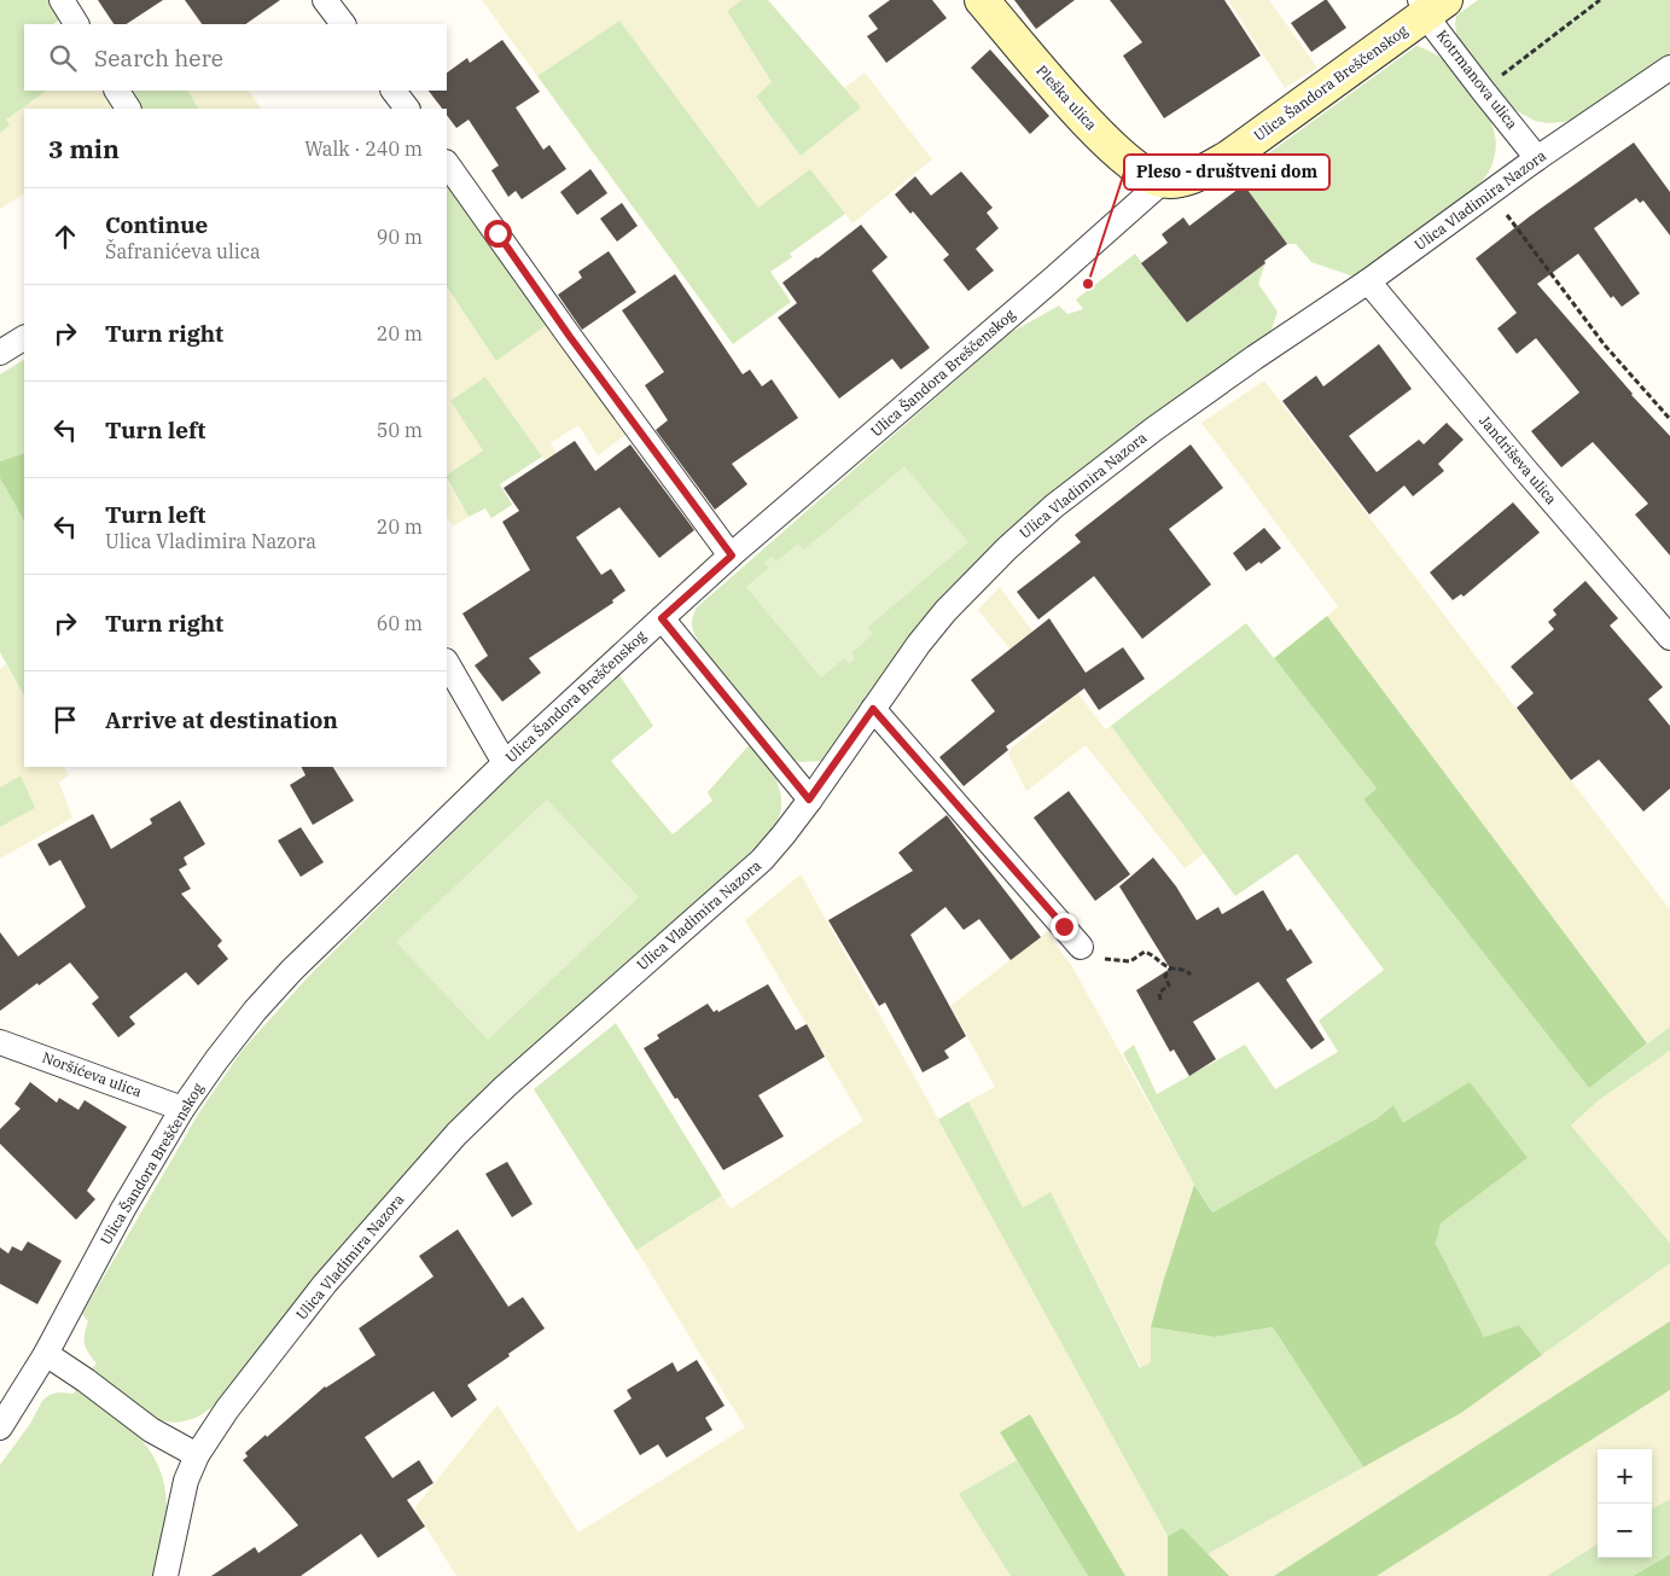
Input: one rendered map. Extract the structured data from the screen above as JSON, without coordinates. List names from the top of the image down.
{
  "streets": {
    "street": [
      "Kotrmanova ulica",
      "Ulica Šandora Breščenskog",
      "Pleška ulica",
      "Ulica Vladimira Nazora",
      "Jandriševa ulica",
      "Noršićeva ulica"
    ]
  },
  "crossings": [
    ["Kotrmanova ulica", "Ulica Šandora Breščenskog"],
    ["Kotrmanova ulica", "Ulica Vladimira Nazora"],
    ["Ulica Šandora Breščenskog", "Pleška ulica"],
    ["Ulica Šandora Breščenskog", "Noršićeva ulica"],
    ["Ulica Vladimira Nazora", "Jandriševa ulica"]
  ],
  "places": ["Pleso - društveni dom"],
  "page": {
    "search": "Search here",
    "heading": ["3 min", "Walk · 240 m"],
    "list": [
      ["Continue", "Šafranićeva ulica", "90 m"],
      ["Turn right", "20 m"],
      ["Turn left", "50 m"],
      ["Turn left", "Ulica Vladimira Nazora", "20 m"],
      ["Turn right", "60 m"],
      "Arrive at destination"
    ],
    "map_buttons": ["+", "−"]
  }
}
